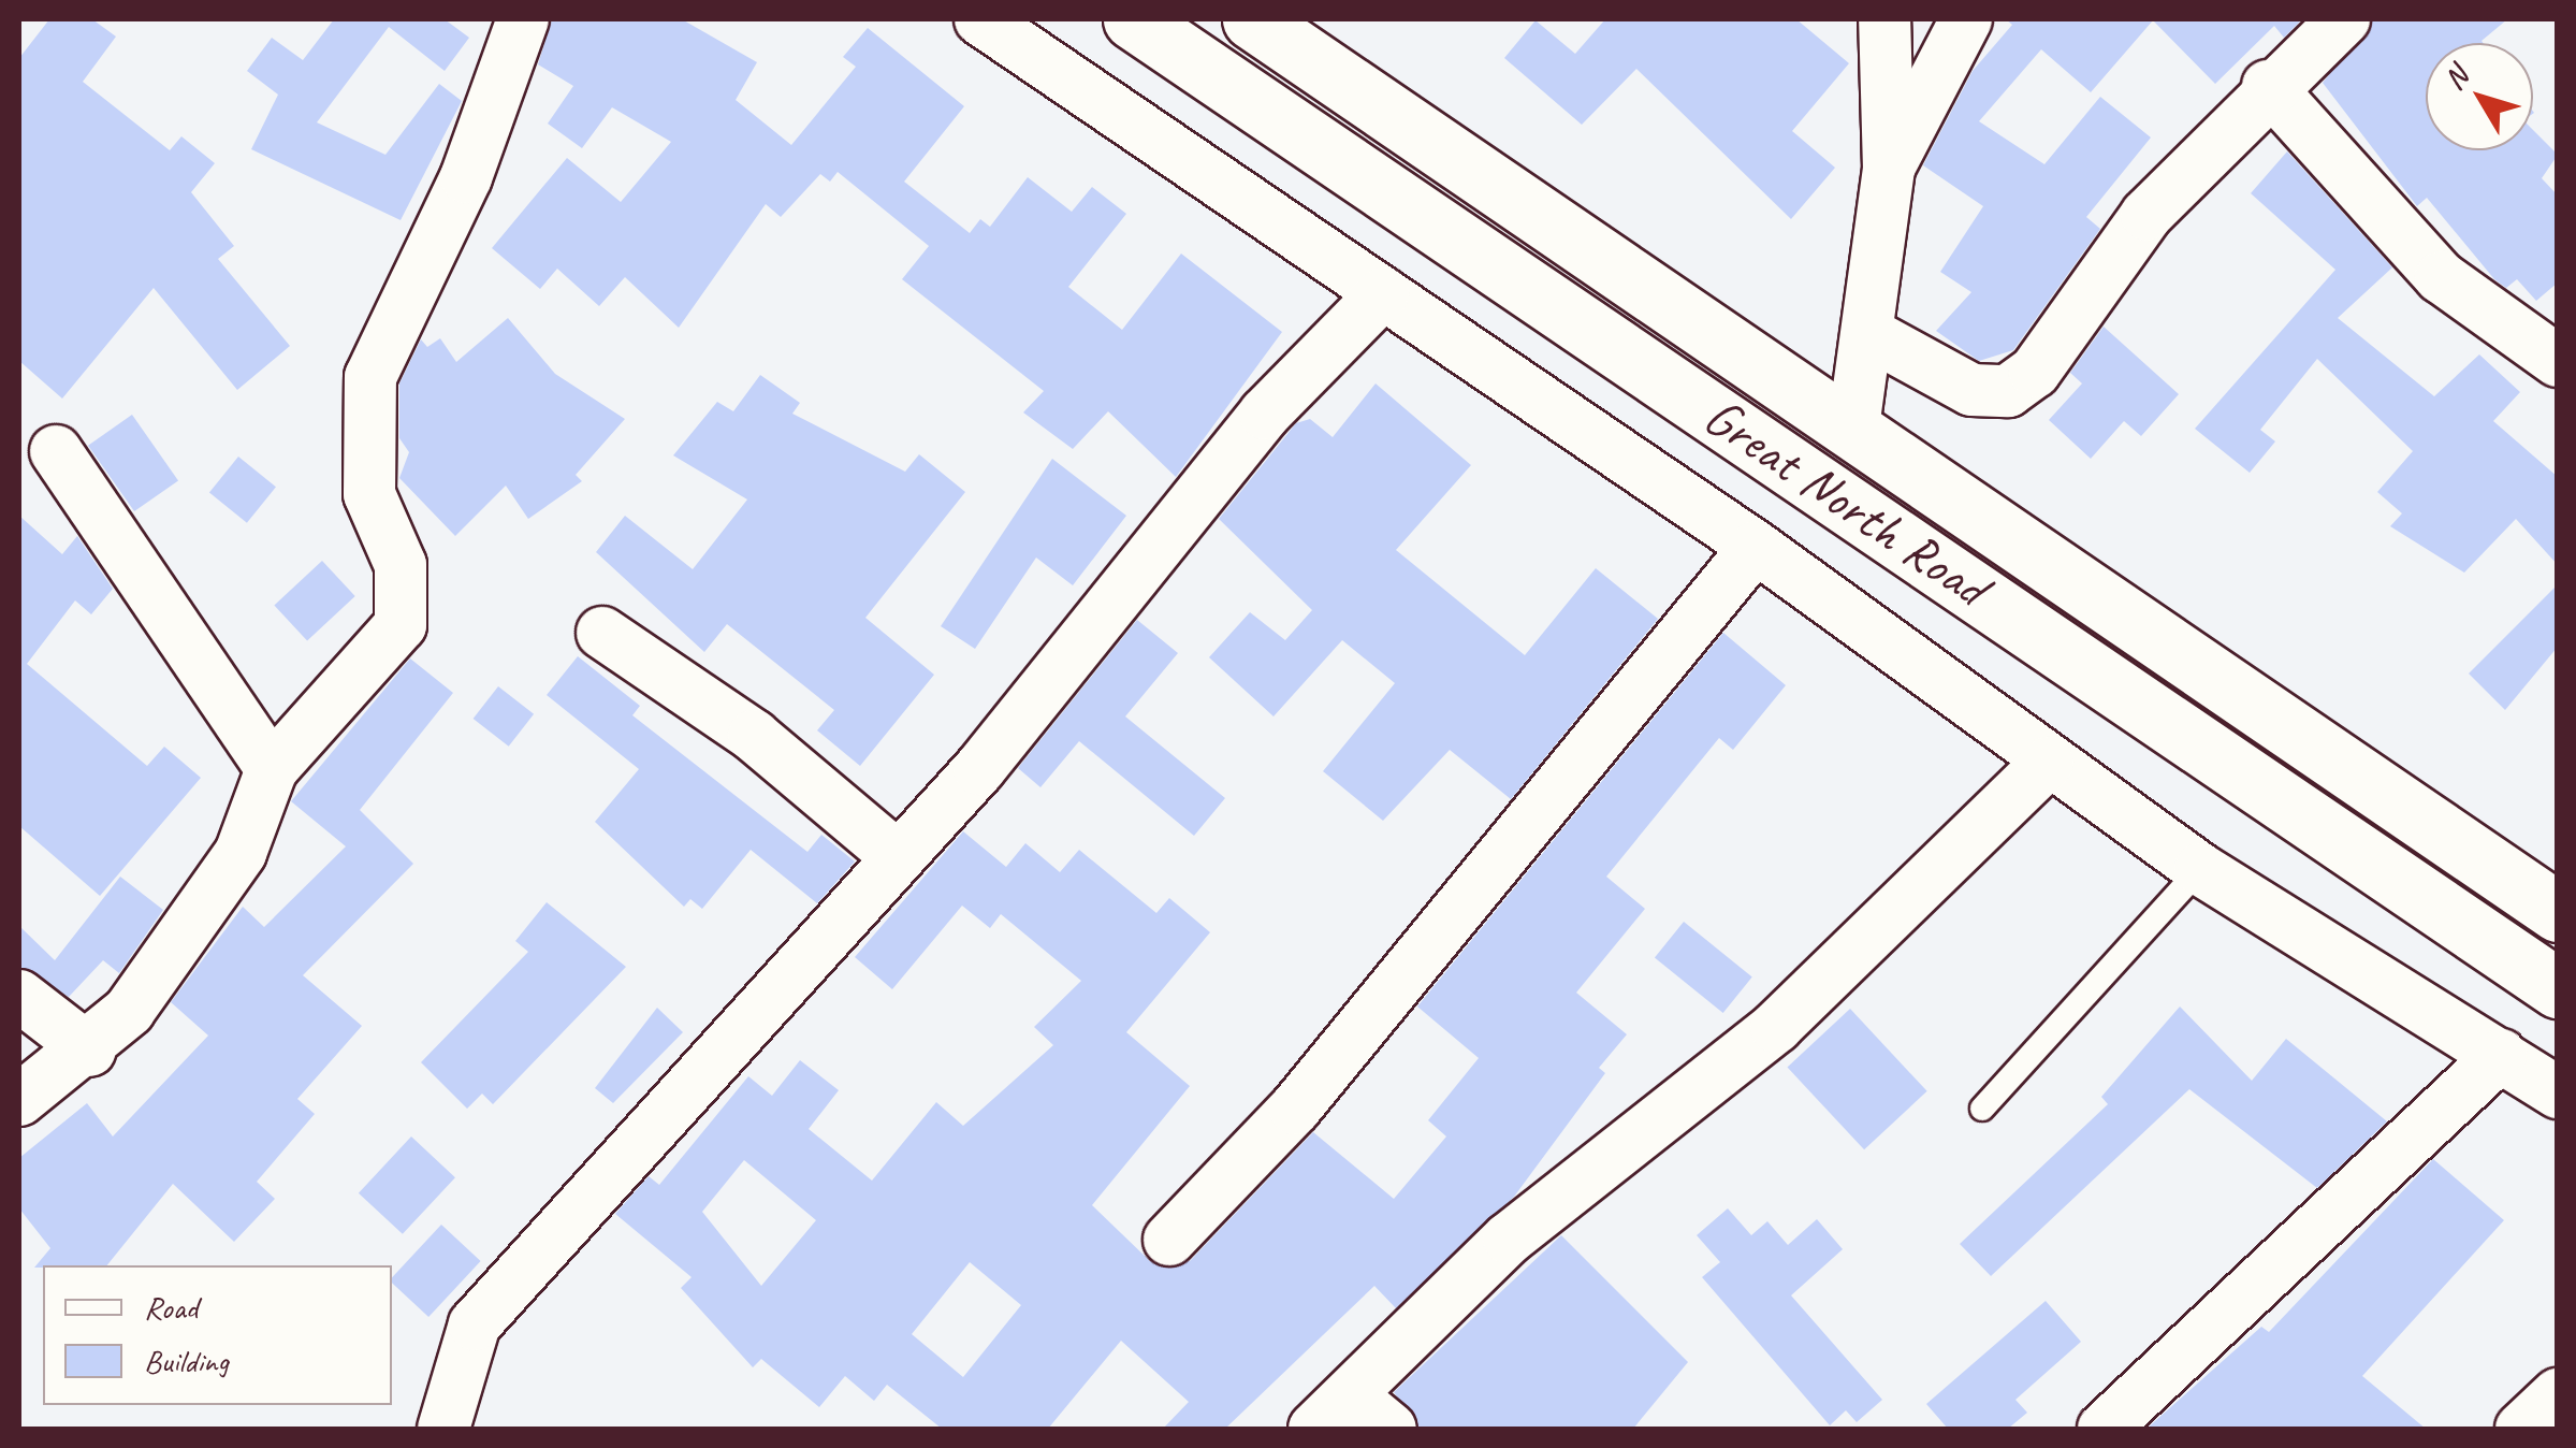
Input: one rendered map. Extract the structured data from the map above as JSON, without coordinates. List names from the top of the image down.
{
  "streets": {
    "main road": ["Great North Road"]
  },
  "legend": ["Road", "Building"],
  "north": "top left"
}
